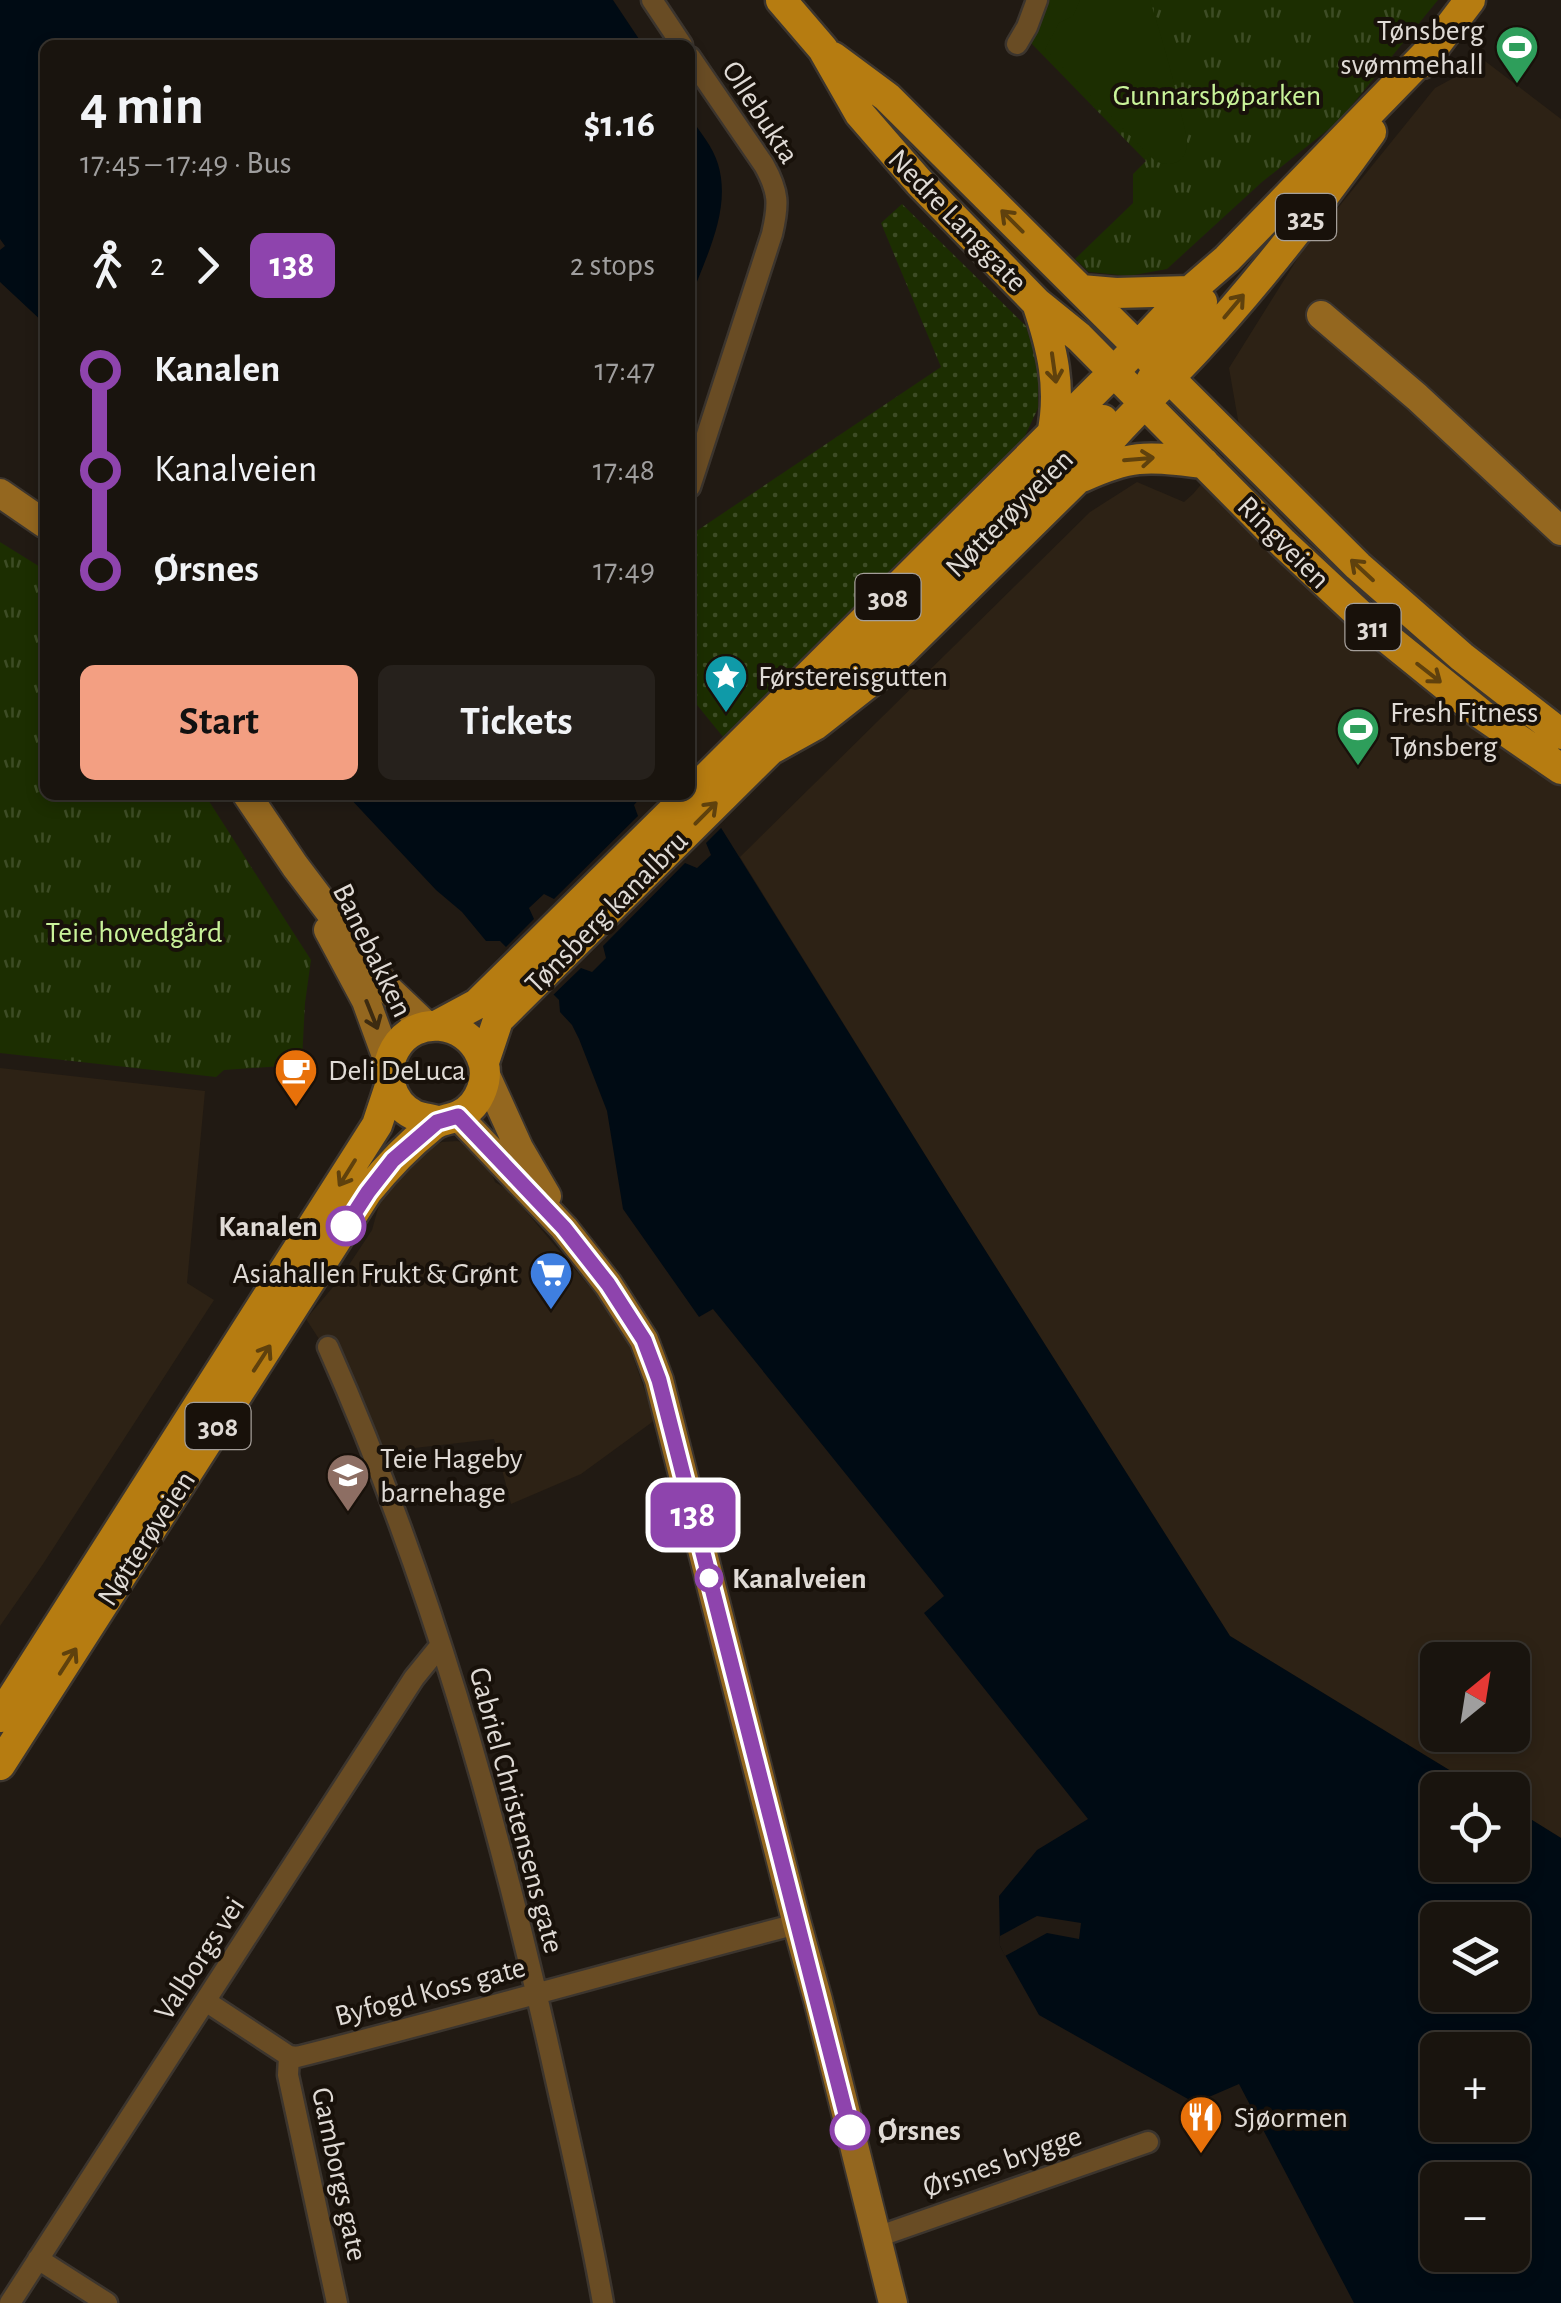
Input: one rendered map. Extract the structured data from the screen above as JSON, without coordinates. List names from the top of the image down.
{
  "streets": {
    "main road": [
      "325",
      "Nedre Langgate",
      "Nøtterøyveien",
      "Ringveien",
      "308",
      "311",
      "Tønsberg kanalbru",
      "Nøtterøveien"
    ],
    "street": [
      "Ollebukta",
      "Banebakken",
      "Gabriel Christensens gate",
      "Valborgs vei",
      "Byfogd Koss gate",
      "Ørsnes brygge",
      "Gamborgs gate"
    ]
  },
  "crossings": [
    ["325", "Nedre Langgate"],
    ["325", "Nøtterøyveien"],
    ["325", "Ringveien"],
    ["Nedre Langgate", "Nøtterøyveien"],
    ["Nedre Langgate", "Ringveien"],
    ["Nøtterøyveien", "Ringveien"],
    ["Nøtterøyveien", "308"],
    ["Nøtterøyveien", "Tønsberg kanalbru"],
    ["Ringveien", "308"],
    ["308", "Tønsberg kanalbru"],
    ["308", "Banebakken"],
    ["308", "Nøtterøveien"],
    ["Banebakken", "Nøtterøveien"],
    ["Gabriel Christensens gate", "Valborgs vei"],
    ["Gabriel Christensens gate", "Byfogd Koss gate"],
    ["Byfogd Koss gate", "Gamborgs gate"]
  ],
  "parks": ["Gunnarsbøparken", "Teie hovedgård"],
  "places": {
    "sports": ["Tønsberg svømmehall", "Fresh Fitness Tønsberg"],
    "place": ["Førstereisgutten"],
    "cafe": ["Deli DeLuca"],
    "other": ["Kanalen", "Kanalveien", "Ørsnes"],
    "supermarket": ["Asiahallen Frukt & Grønt"],
    "school or university": ["Teie Hageby barnehage"],
    "restaurant": ["Sjøormen"]
  },
  "lines": ["bus line 138"],
  "north": "top right",
  "page": {
    "on_map": "138",
    "heading": ["4 min", "17:45 – 17:49 · Bus", "$1.16"],
    "legs": ["2", "138", "2 stops"],
    "list": [
      {
        "name": "Kanalen",
        "value": "17:47"
      },
      {
        "name": "Kanalveien",
        "value": "17:48"
      },
      {
        "name": "Ørsnes",
        "value": "17:49"
      }
    ],
    "buttons": ["Start", "Tickets"],
    "map_buttons": ["+", "−"]
  }
}
